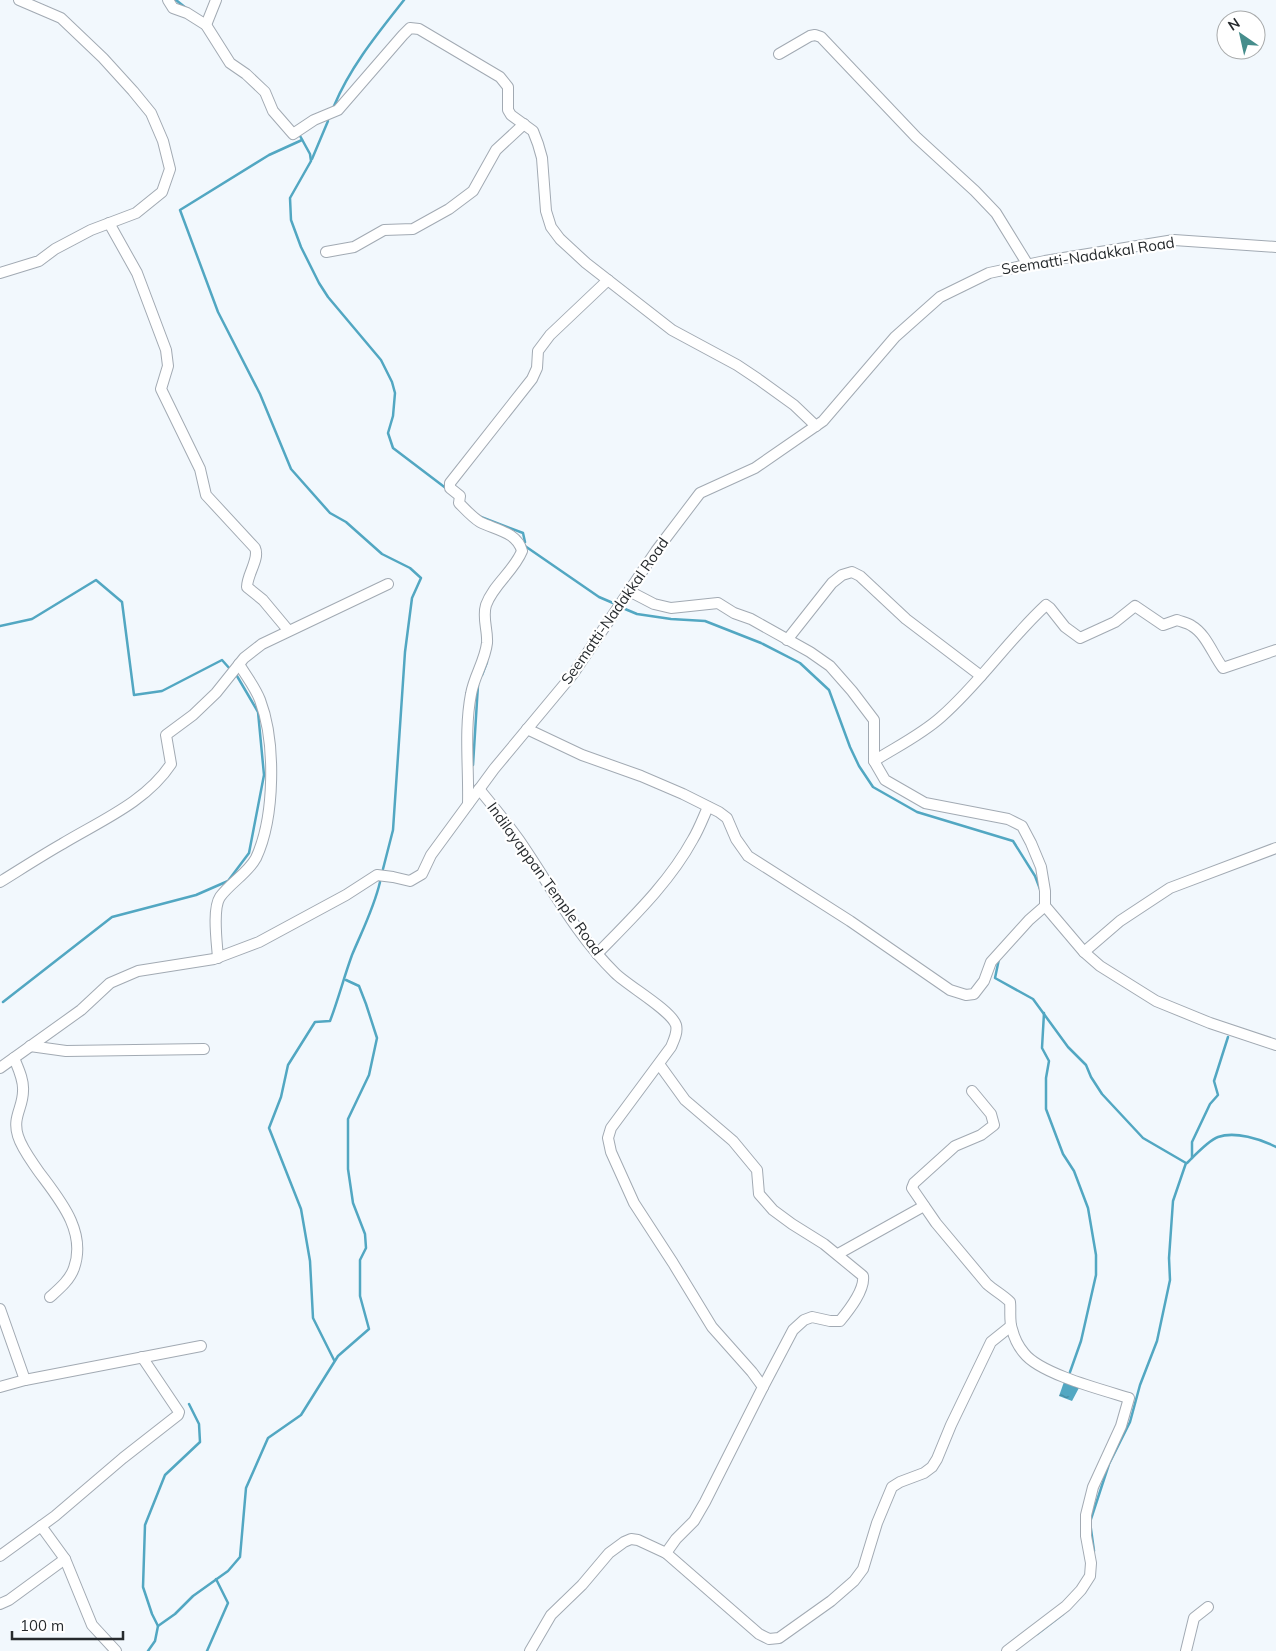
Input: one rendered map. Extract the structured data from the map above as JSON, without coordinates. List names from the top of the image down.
{
  "streets": {
    "street": ["Seematti-Nadakkal Road", "Indilayappan Temple Road"]
  },
  "crossings": [
    ["Seematti-Nadakkal Road", "Indilayappan Temple Road"]
  ],
  "scale_bar": "100 m",
  "north": "top left"
}
